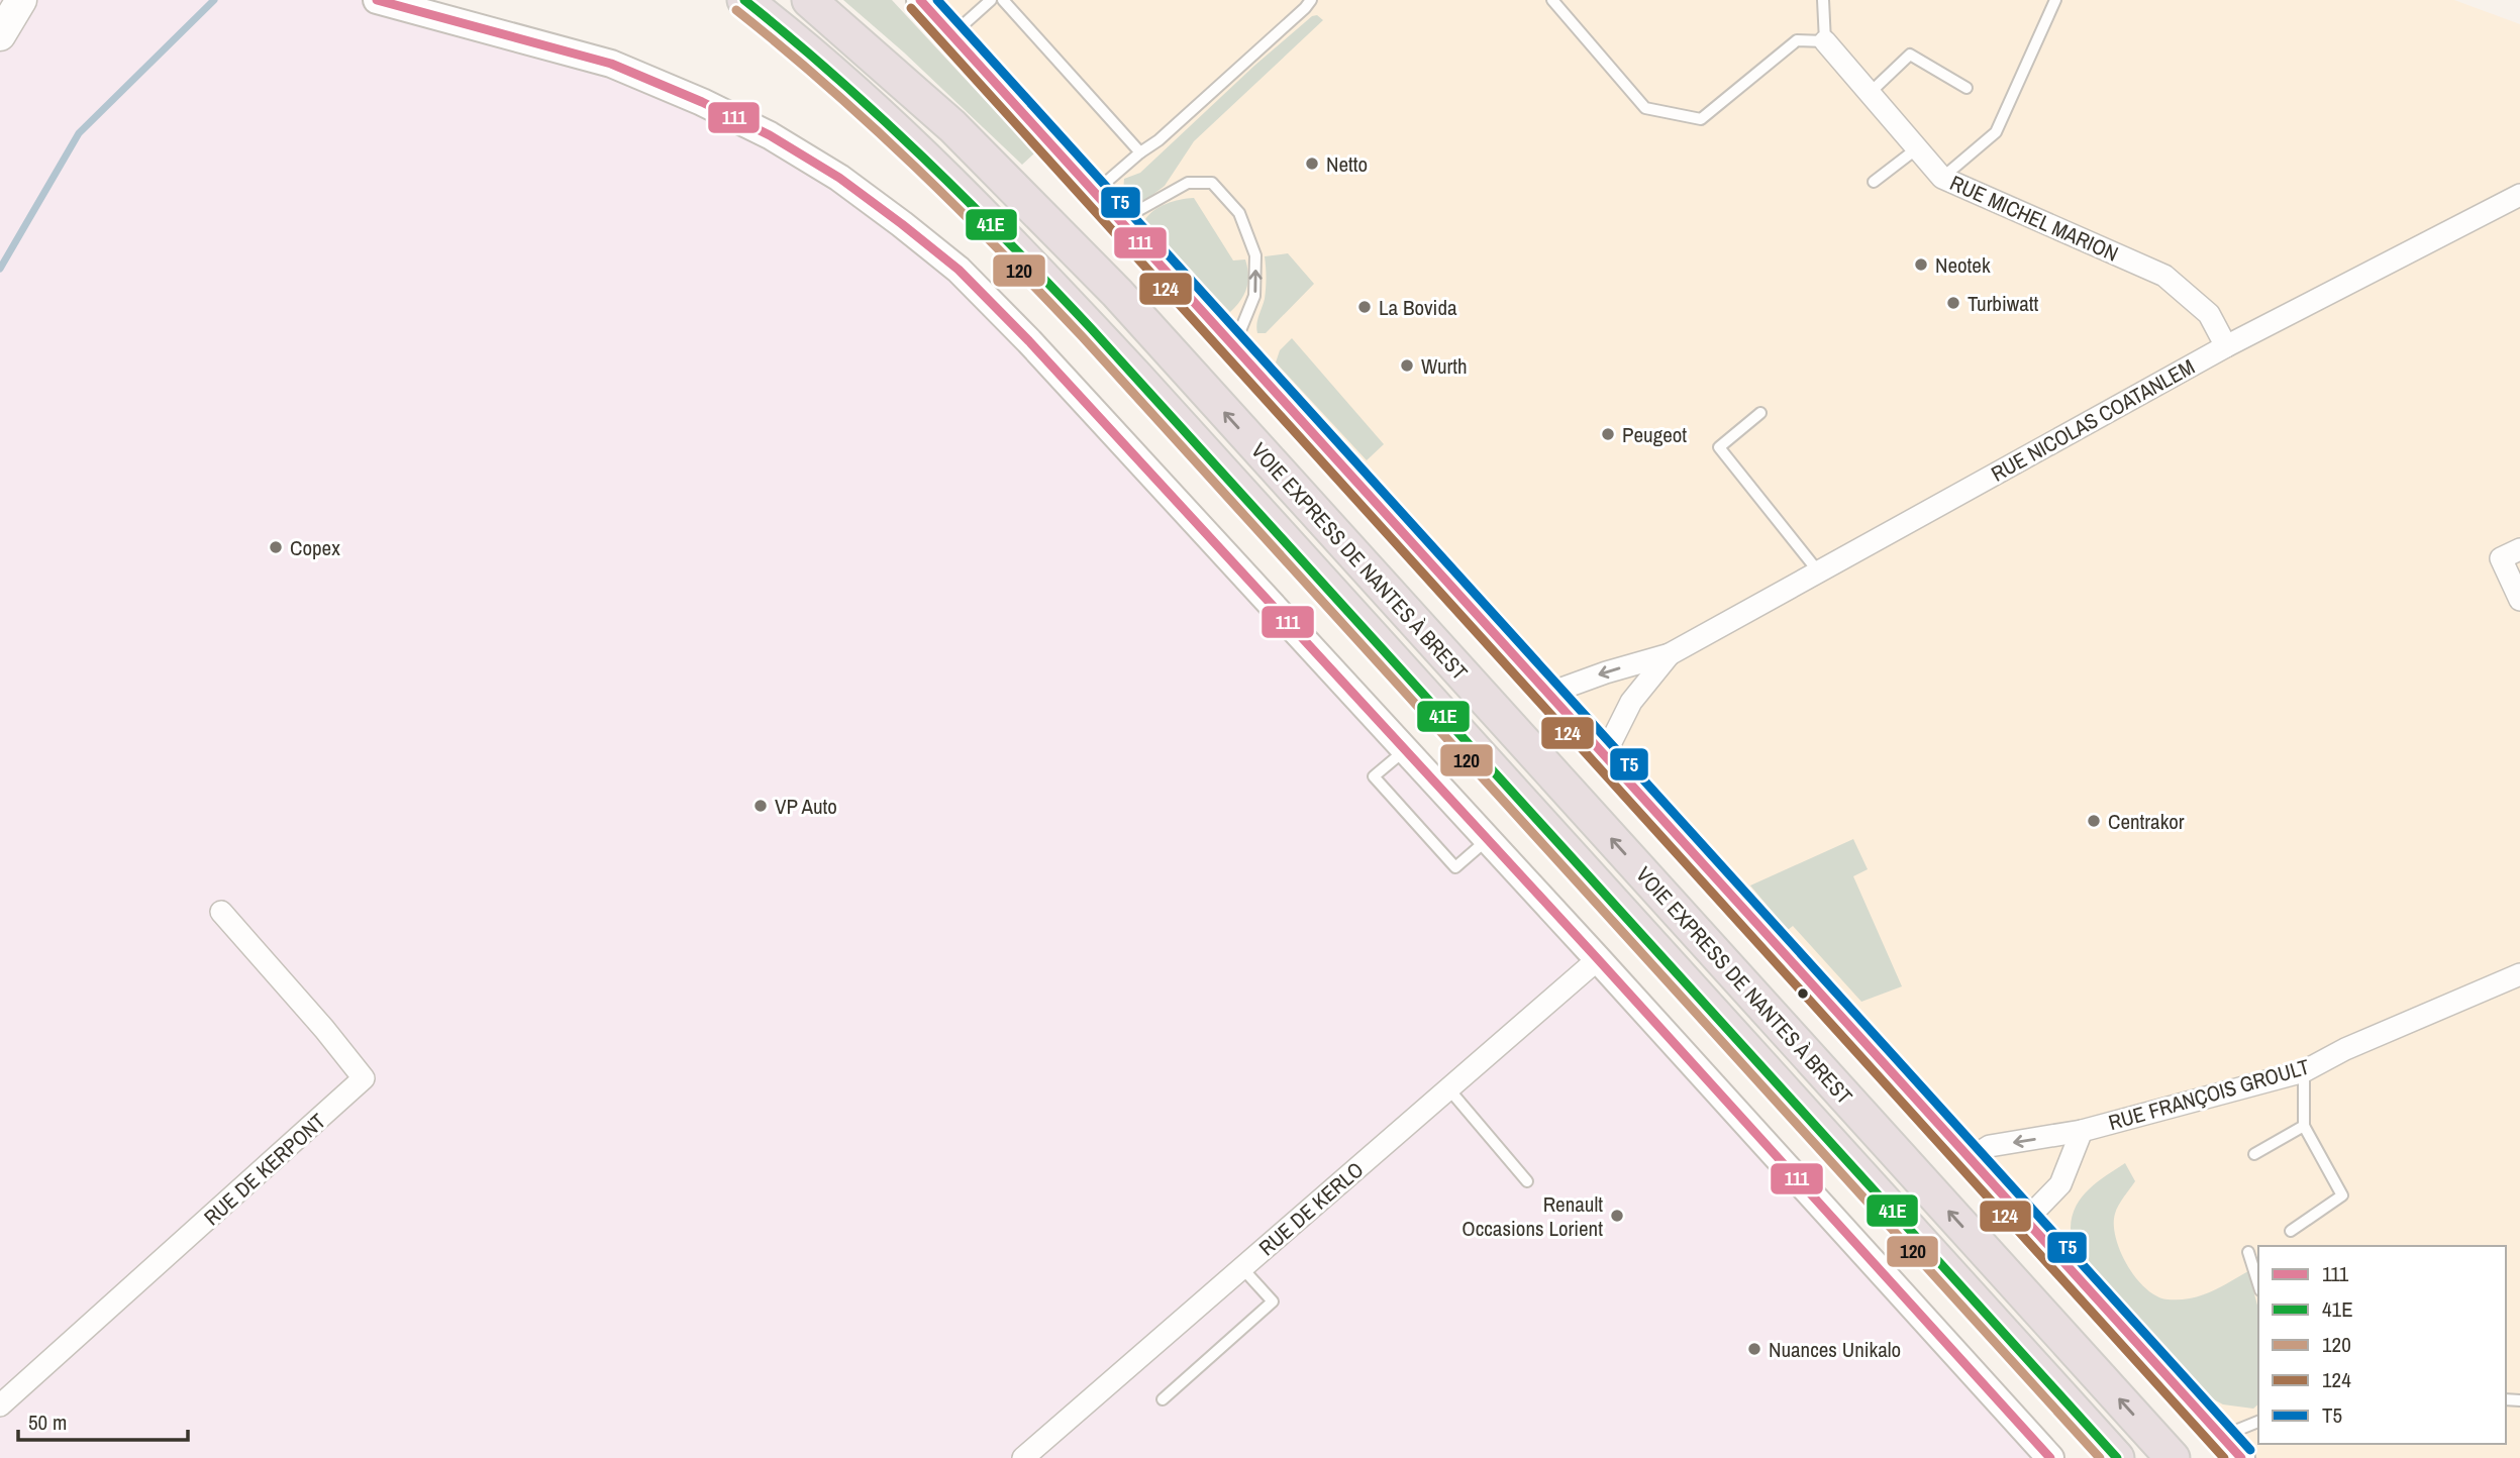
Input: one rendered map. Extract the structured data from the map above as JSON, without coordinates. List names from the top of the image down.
{
  "streets": {
    "highway": ["VOIE EXPRESS DE NANTES À BREST"],
    "street": [
      "RUE MICHEL MARION",
      "RUE NICOLAS COATANLEM",
      "RUE FRANÇOIS GROULT",
      "RUE DE KERPONT",
      "RUE DE KERLO"
    ]
  },
  "crossings": [
    ["RUE MICHEL MARION", "RUE NICOLAS COATANLEM"]
  ],
  "places": [
    "Netto",
    "Neotek",
    "Turbiwatt",
    "La Bovida",
    "Wurth",
    "Peugeot",
    "Copex",
    "VP Auto",
    "Centrakor",
    "Renault Occasions Lorient",
    "Nuances Unikalo"
  ],
  "lines": [
    "transit line 111",
    "transit line 41E",
    "transit line T5",
    "transit line 124",
    "transit line 120"
  ],
  "legend": [
    "111",
    "41E",
    "120",
    "124",
    "T5"
  ],
  "scale_bar": "50 m"
}
